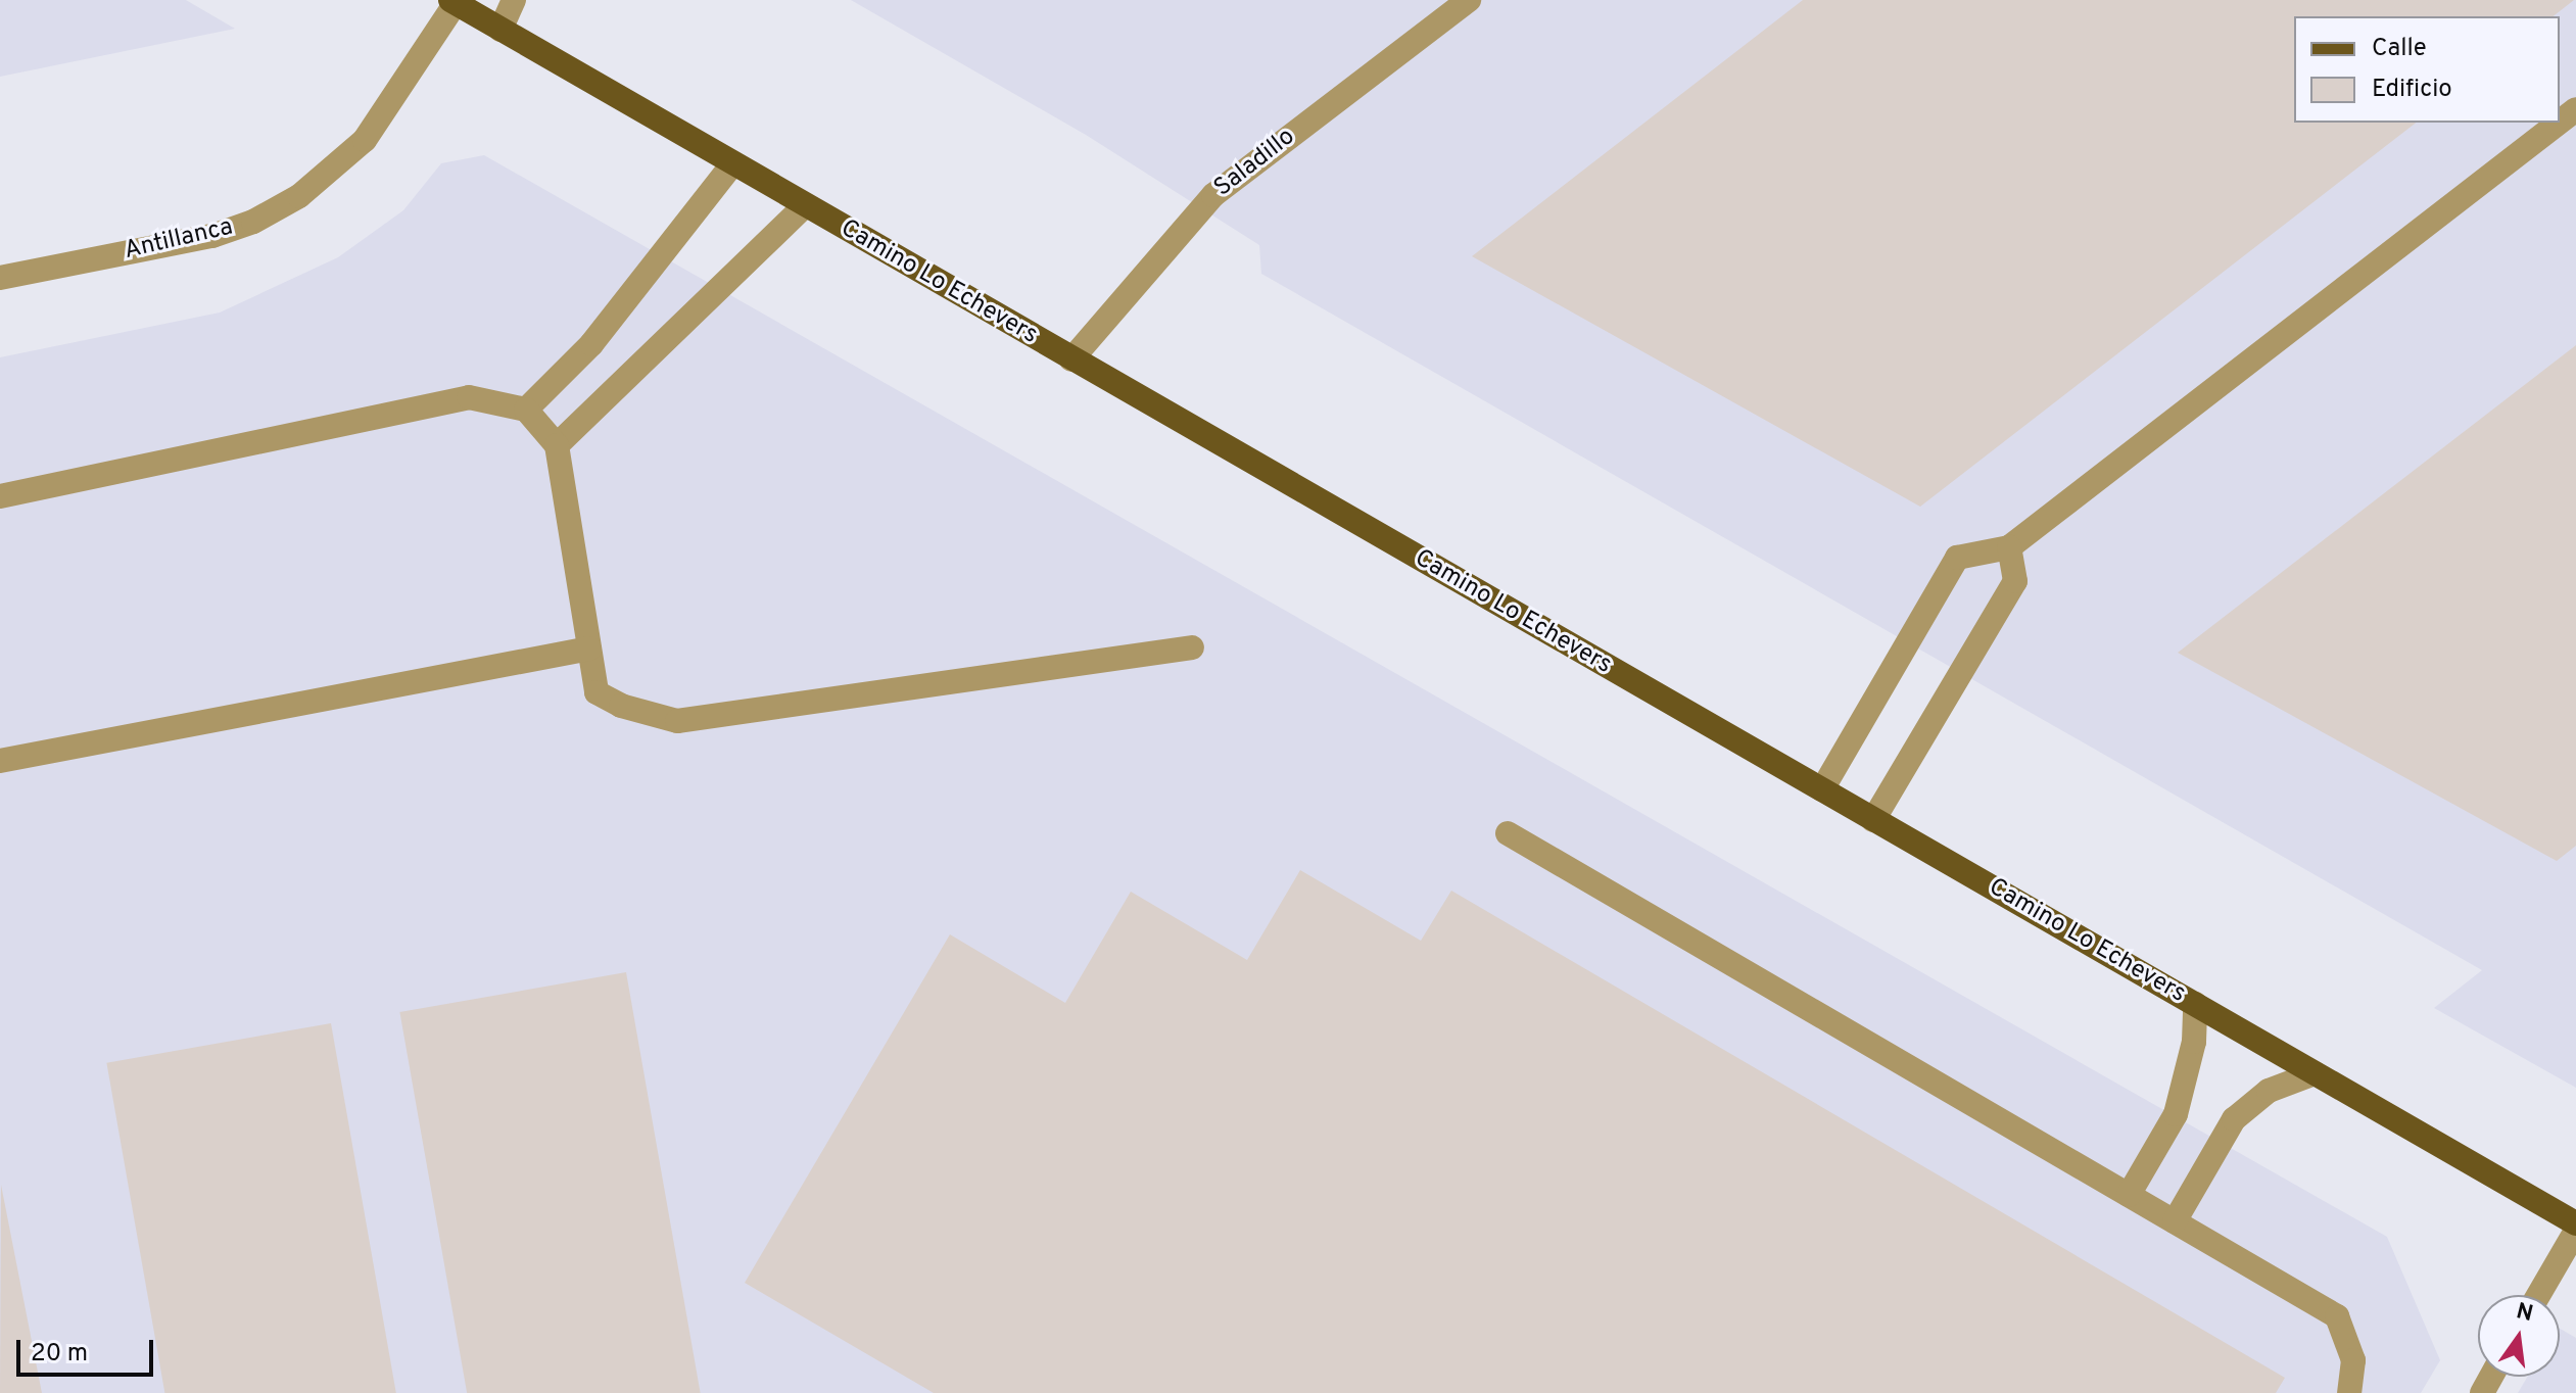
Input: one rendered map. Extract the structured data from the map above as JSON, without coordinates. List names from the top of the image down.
{
  "streets": {
    "main road": ["Camino Lo Echevers"],
    "street": ["Saladillo", "Antillanca"]
  },
  "crossings": [
    ["Saladillo", "Camino Lo Echevers"],
    ["Antillanca", "Camino Lo Echevers"]
  ],
  "legend": ["Calle", "Edificio"],
  "scale_bar": "20 m",
  "north": "top"
}
